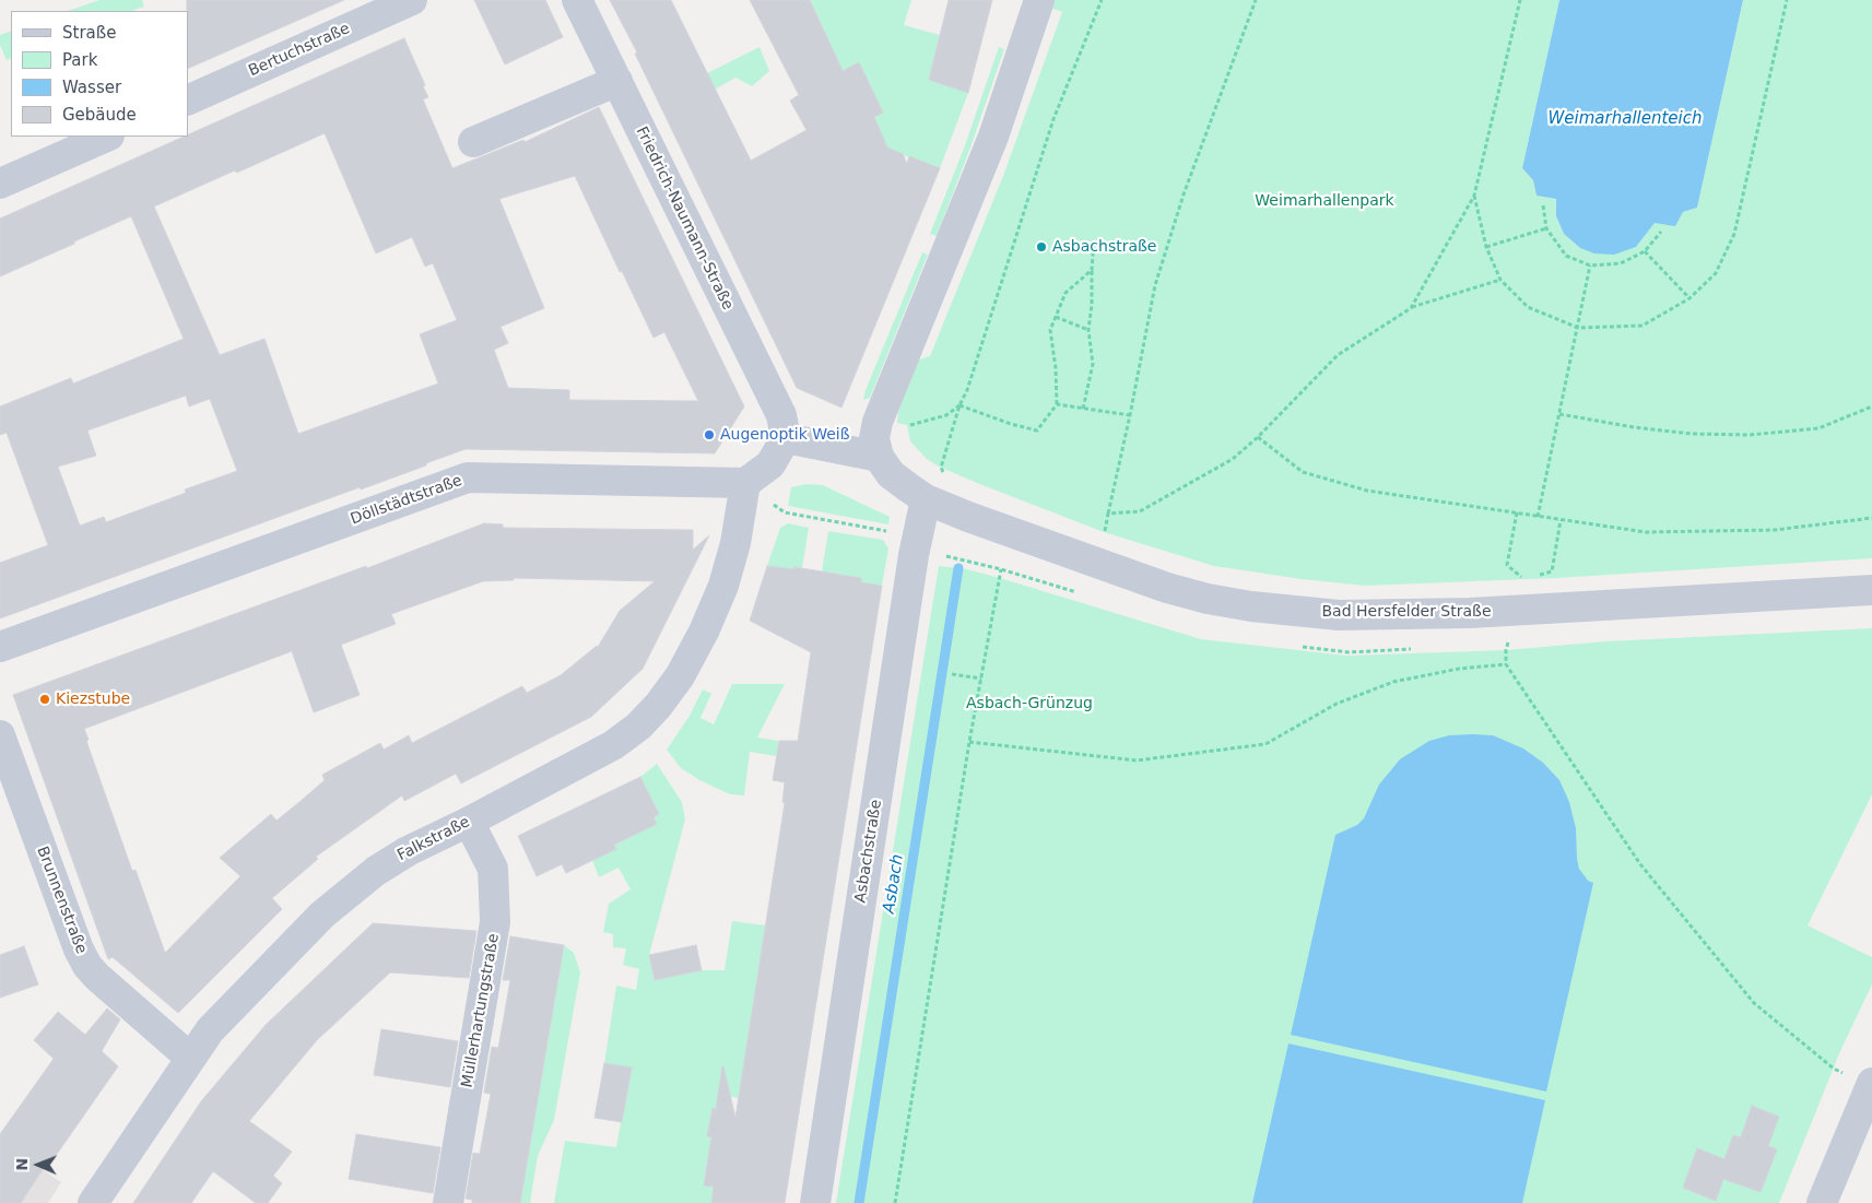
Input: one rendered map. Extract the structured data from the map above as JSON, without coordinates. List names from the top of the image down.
{
  "streets": {
    "street": [
      "Bertuchstraße",
      "Friedrich-Naumann-Straße",
      "Döllstädtstraße",
      "Bad Hersfelder Straße",
      "Falkstraße",
      "Asbachstraße",
      "Brunnenstraße",
      "Müllerhartungstraße"
    ]
  },
  "crossings": [
    ["Döllstädtstraße", "Falkstraße"],
    ["Bad Hersfelder Straße", "Asbachstraße"],
    ["Falkstraße", "Brunnenstraße"],
    ["Falkstraße", "Müllerhartungstraße"]
  ],
  "water": ["Weimarhallenteich", "Asbach"],
  "parks": ["Weimarhallenpark", "Asbach-Grünzug"],
  "places": ["Asbachstraße", "Augenoptik Weiß", "Kiezstube"],
  "legend": [
    "Straße",
    "Park",
    "Wasser",
    "Gebäude"
  ],
  "north": "left"
}
